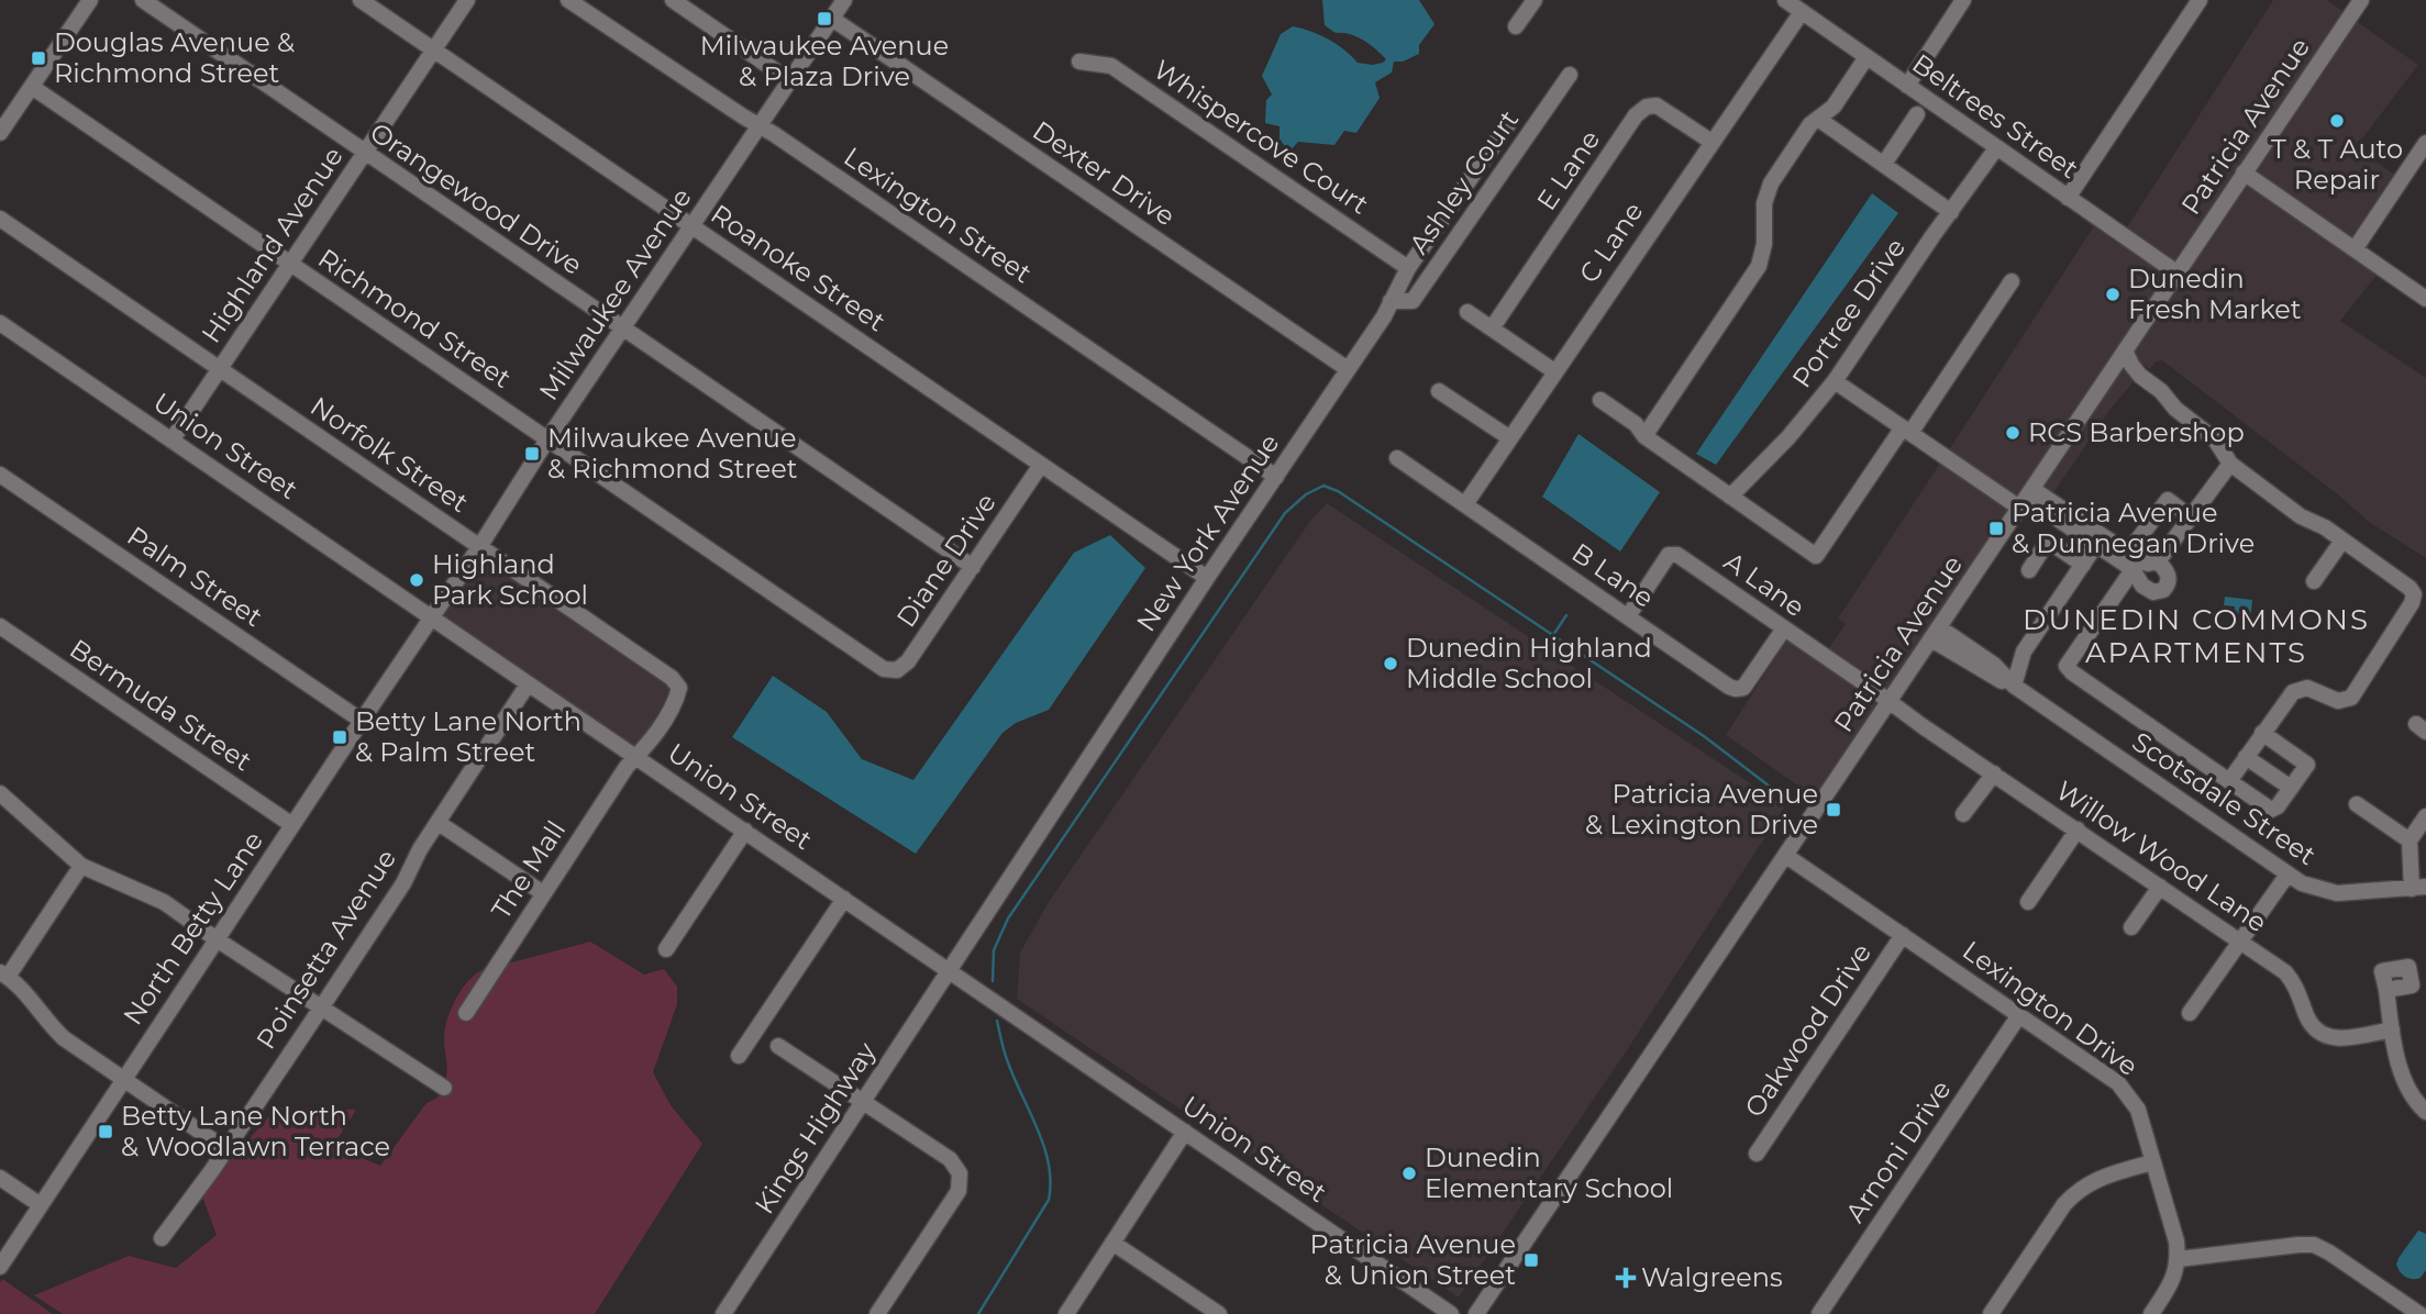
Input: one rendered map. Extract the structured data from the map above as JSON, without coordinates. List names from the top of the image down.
{
  "streets": {
    "street": [
      "Beltrees Street",
      "Patricia Avenue",
      "Whispercove Court",
      "E Lane",
      "Dexter Drive",
      "Ashley Court",
      "Orangewood Drive",
      "Lexington Street",
      "C Lane",
      "Highland Avenue",
      "Roanoke Street",
      "Milwaukee Avenue",
      "Portree Drive",
      "Richmond Street",
      "Union Street",
      "Norfolk Street",
      "New York Avenue",
      "Diane Drive",
      "B Lane",
      "Palm Street",
      "A Lane",
      "Bermuda Street",
      "Scotsdale Street",
      "Willow Wood Lane",
      "The Mall",
      "North Betty Lane",
      "Poinsetta Avenue",
      "Lexington Drive",
      "Oakwood Drive",
      "Kings Highway",
      "Arnoni Drive"
    ]
  },
  "crossings": [
    ["Beltrees Street", "Patricia Avenue"],
    ["Beltrees Street", "C Lane"],
    ["Beltrees Street", "Portree Drive"],
    ["Patricia Avenue", "A Lane"],
    ["Patricia Avenue", "Scotsdale Street"],
    ["Patricia Avenue", "Willow Wood Lane"],
    ["Patricia Avenue", "Lexington Drive"],
    ["Whispercove Court", "New York Avenue"],
    ["E Lane", "C Lane"],
    ["Dexter Drive", "Milwaukee Avenue"],
    ["Dexter Drive", "New York Avenue"],
    ["Ashley Court", "New York Avenue"],
    ["Orangewood Drive", "Highland Avenue"],
    ["Orangewood Drive", "Milwaukee Avenue"],
    ["Orangewood Drive", "Diane Drive"],
    ["Lexington Street", "Milwaukee Avenue"],
    ["Lexington Street", "New York Avenue"],
    ["C Lane", "B Lane"],
    ["Highland Avenue", "Roanoke Street"],
    ["Highland Avenue", "Richmond Street"],
    ["Highland Avenue", "Union Street"],
    ["Highland Avenue", "Norfolk Street"],
    ["Roanoke Street", "Milwaukee Avenue"],
    ["Roanoke Street", "New York Avenue"],
    ["Roanoke Street", "Diane Drive"],
    ["Milwaukee Avenue", "Richmond Street"],
    ["Milwaukee Avenue", "Union Street"],
    ["Milwaukee Avenue", "Norfolk Street"],
    ["Milwaukee Avenue", "North Betty Lane"],
    ["Richmond Street", "Diane Drive"],
    ["Union Street", "Norfolk Street"],
    ["Union Street", "New York Avenue"],
    ["Union Street", "The Mall"],
    ["Union Street", "North Betty Lane"],
    ["Union Street", "Poinsetta Avenue"],
    ["Union Street", "Kings Highway"],
    ["Norfolk Street", "The Mall"],
    ["New York Avenue", "Kings Highway"],
    ["B Lane", "A Lane"],
    ["Palm Street", "North Betty Lane"],
    ["A Lane", "Willow Wood Lane"],
    ["Bermuda Street", "North Betty Lane"],
    ["Lexington Drive", "Oakwood Drive"],
    ["Lexington Drive", "Arnoni Drive"]
  ],
  "districts": ["DUNEDIN COMMONS APARTMENTS"],
  "places": {
    "transit": [
      "Milwaukee Avenue & Plaza Drive",
      "Douglas Avenue & Richmond Street",
      "Milwaukee Avenue & Richmond Street",
      "Patricia Avenue & Dunnegan Drive",
      "Betty Lane North & Palm Street",
      "Patricia Avenue & Lexington Drive",
      "Betty Lane North & Woodlawn Terrace",
      "Patricia Avenue & Union Street"
    ],
    "other": [
      "T & T Auto Repair",
      "Dunedin Fresh Market",
      "RCS Barbershop",
      "Highland Park School",
      "Dunedin Highland Middle School",
      "Dunedin Elementary School"
    ],
    "health": ["Walgreens"]
  }
}
